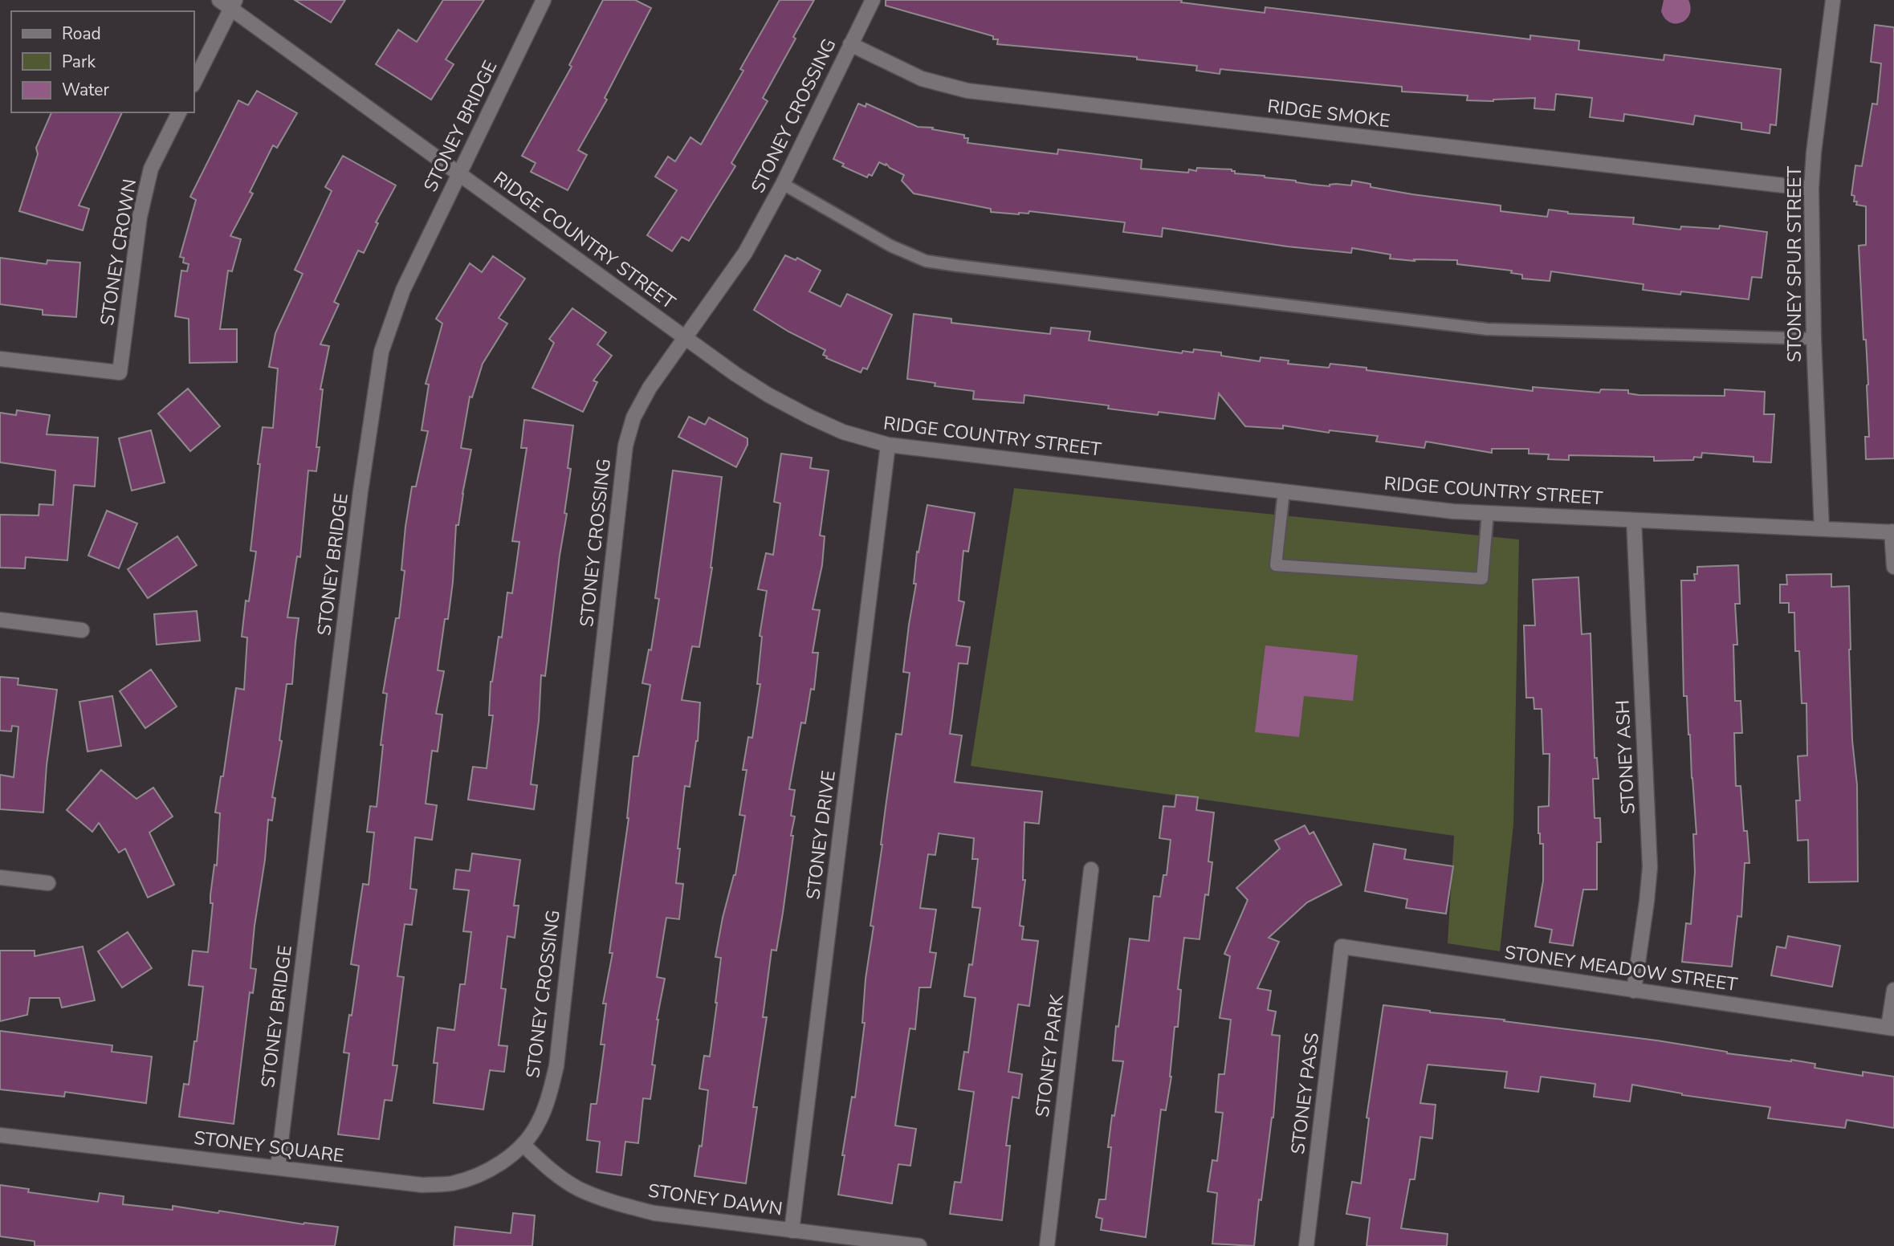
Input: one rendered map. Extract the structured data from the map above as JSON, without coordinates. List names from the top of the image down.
{
  "streets": {
    "street": [
      "RIDGE SMOKE",
      "STONEY CROSSING",
      "STONEY BRIDGE",
      "RIDGE COUNTRY STREET",
      "STONEY CROWN",
      "STONEY SPUR STREET",
      "STONEY ASH",
      "STONEY DRIVE",
      "STONEY MEADOW STREET",
      "STONEY PARK",
      "STONEY PASS",
      "STONEY SQUARE",
      "STONEY DAWN"
    ]
  },
  "crossings": [
    ["RIDGE SMOKE", "STONEY CROSSING"],
    ["RIDGE SMOKE", "STONEY SPUR STREET"],
    ["STONEY CROSSING", "RIDGE COUNTRY STREET"],
    ["STONEY CROSSING", "STONEY SQUARE"],
    ["STONEY CROSSING", "STONEY DAWN"],
    ["STONEY BRIDGE", "RIDGE COUNTRY STREET"],
    ["STONEY BRIDGE", "STONEY SQUARE"],
    ["RIDGE COUNTRY STREET", "STONEY SPUR STREET"],
    ["RIDGE COUNTRY STREET", "STONEY ASH"],
    ["RIDGE COUNTRY STREET", "STONEY DRIVE"],
    ["STONEY ASH", "STONEY MEADOW STREET"],
    ["STONEY DRIVE", "STONEY DAWN"],
    ["STONEY MEADOW STREET", "STONEY PASS"],
    ["STONEY SQUARE", "STONEY DAWN"]
  ],
  "legend": ["Road", "Park", "Water"]
}
